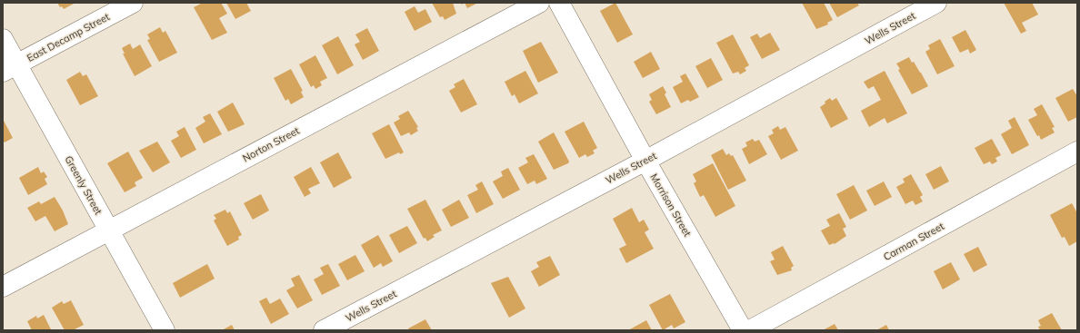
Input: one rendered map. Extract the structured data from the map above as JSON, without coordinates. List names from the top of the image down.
{
  "streets": {
    "street": [
      "Wells Street",
      "East Decamp Street",
      "Norton Street",
      "Greenly Street",
      "Morrison Street",
      "Carman Street"
    ]
  },
  "crossings": [
    ["Wells Street", "Morrison Street"],
    ["East Decamp Street", "Greenly Street"],
    ["Norton Street", "Greenly Street"]
  ]
}
